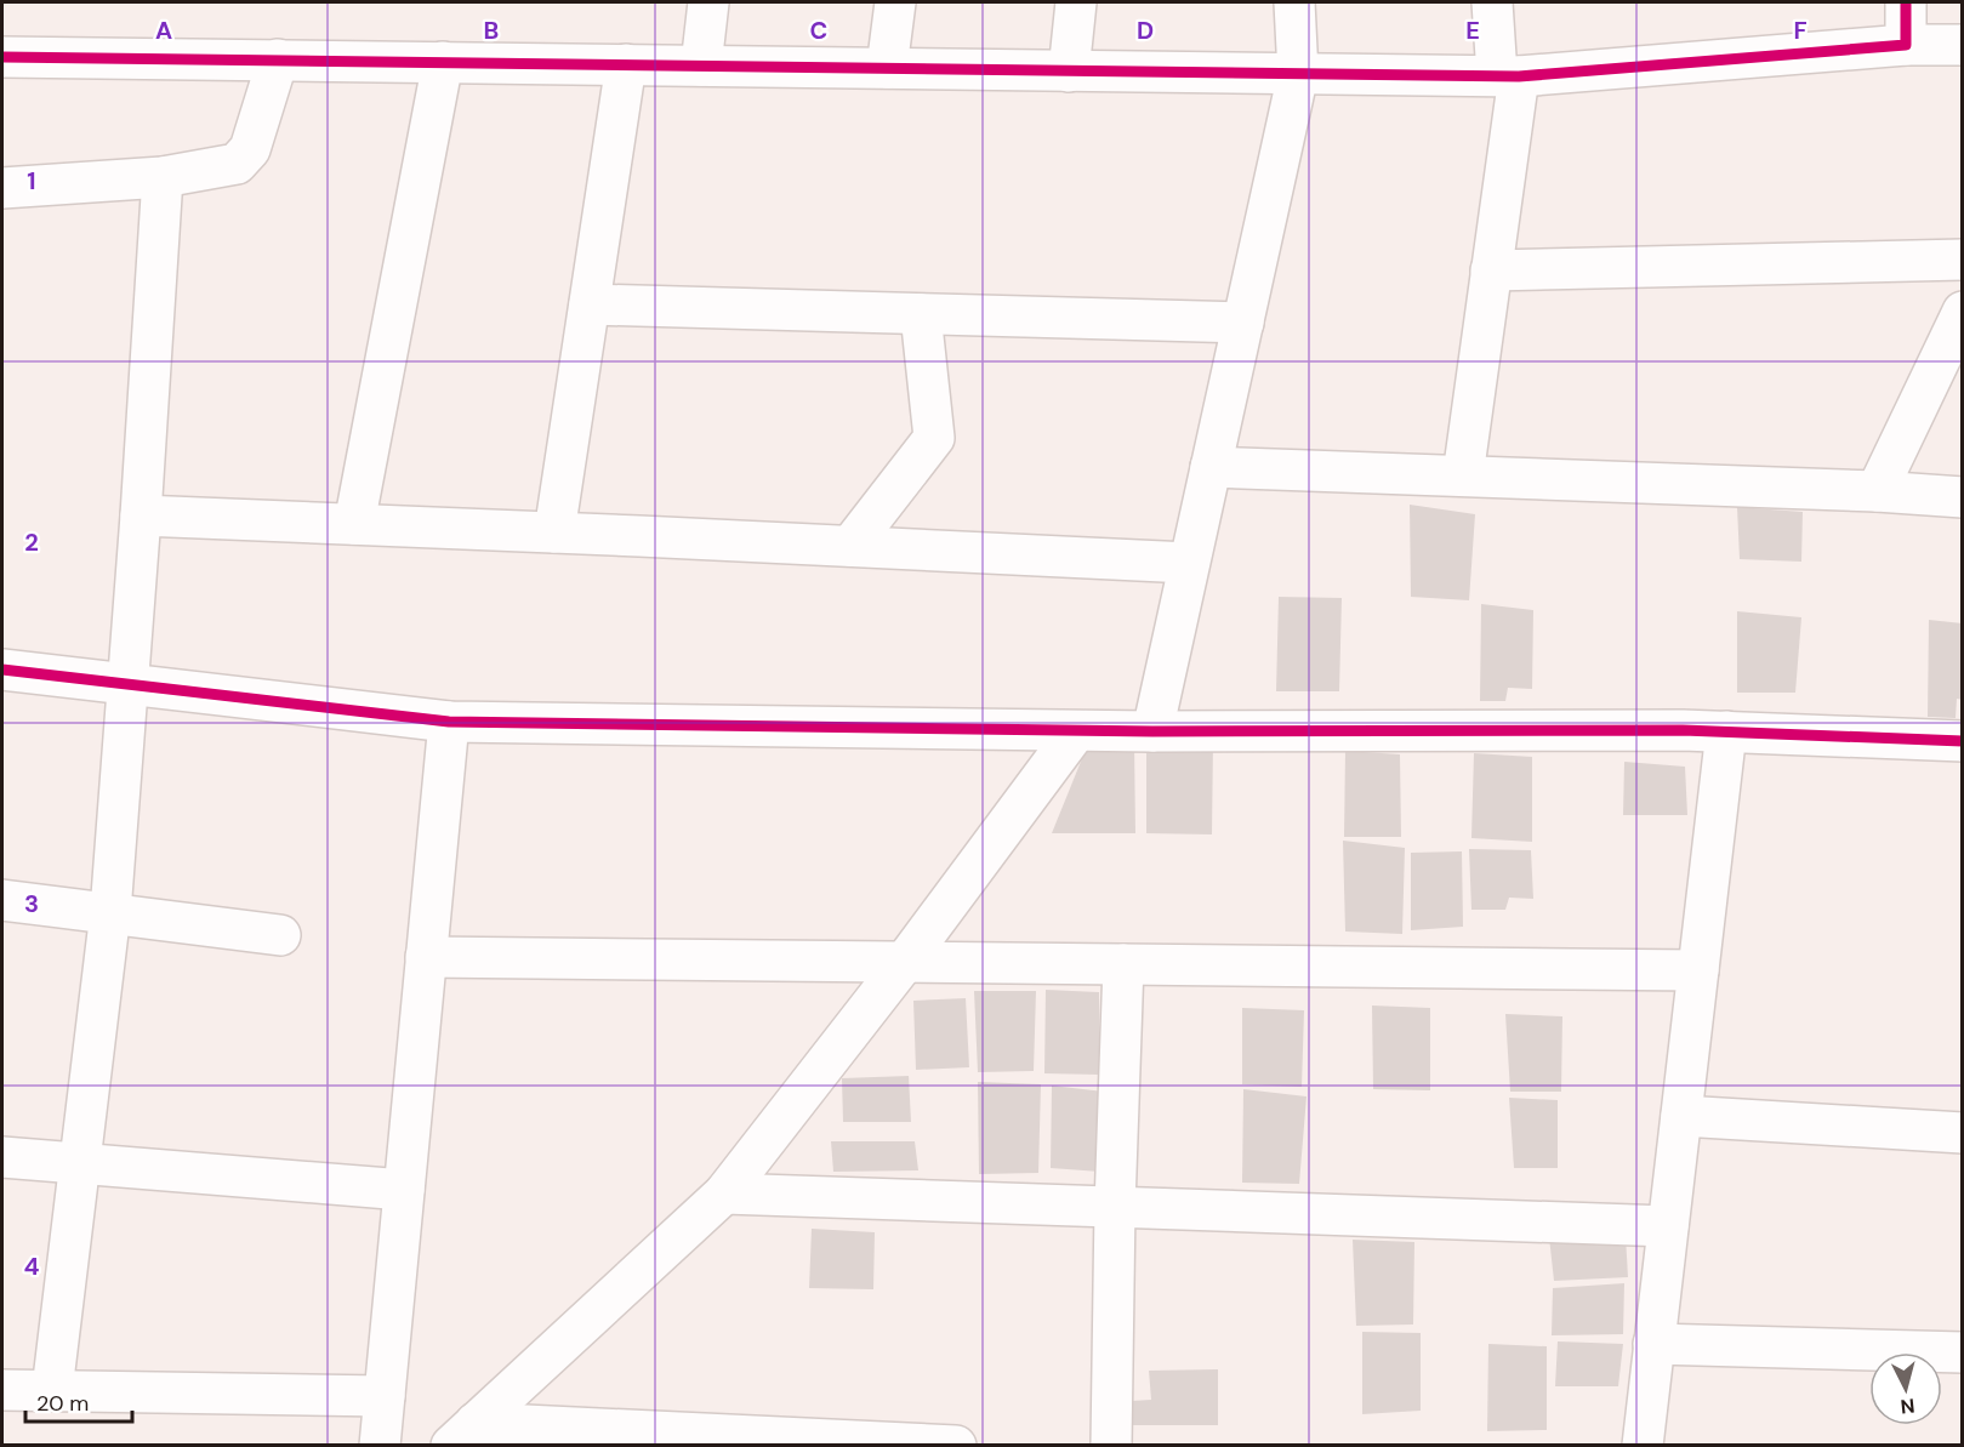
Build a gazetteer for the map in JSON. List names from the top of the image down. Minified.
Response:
{"scale_bar":"20 m","north":"bottom","grid":{"columns":["A","B","C","D","E","F"],"rows":["1","2","3","4"]}}
